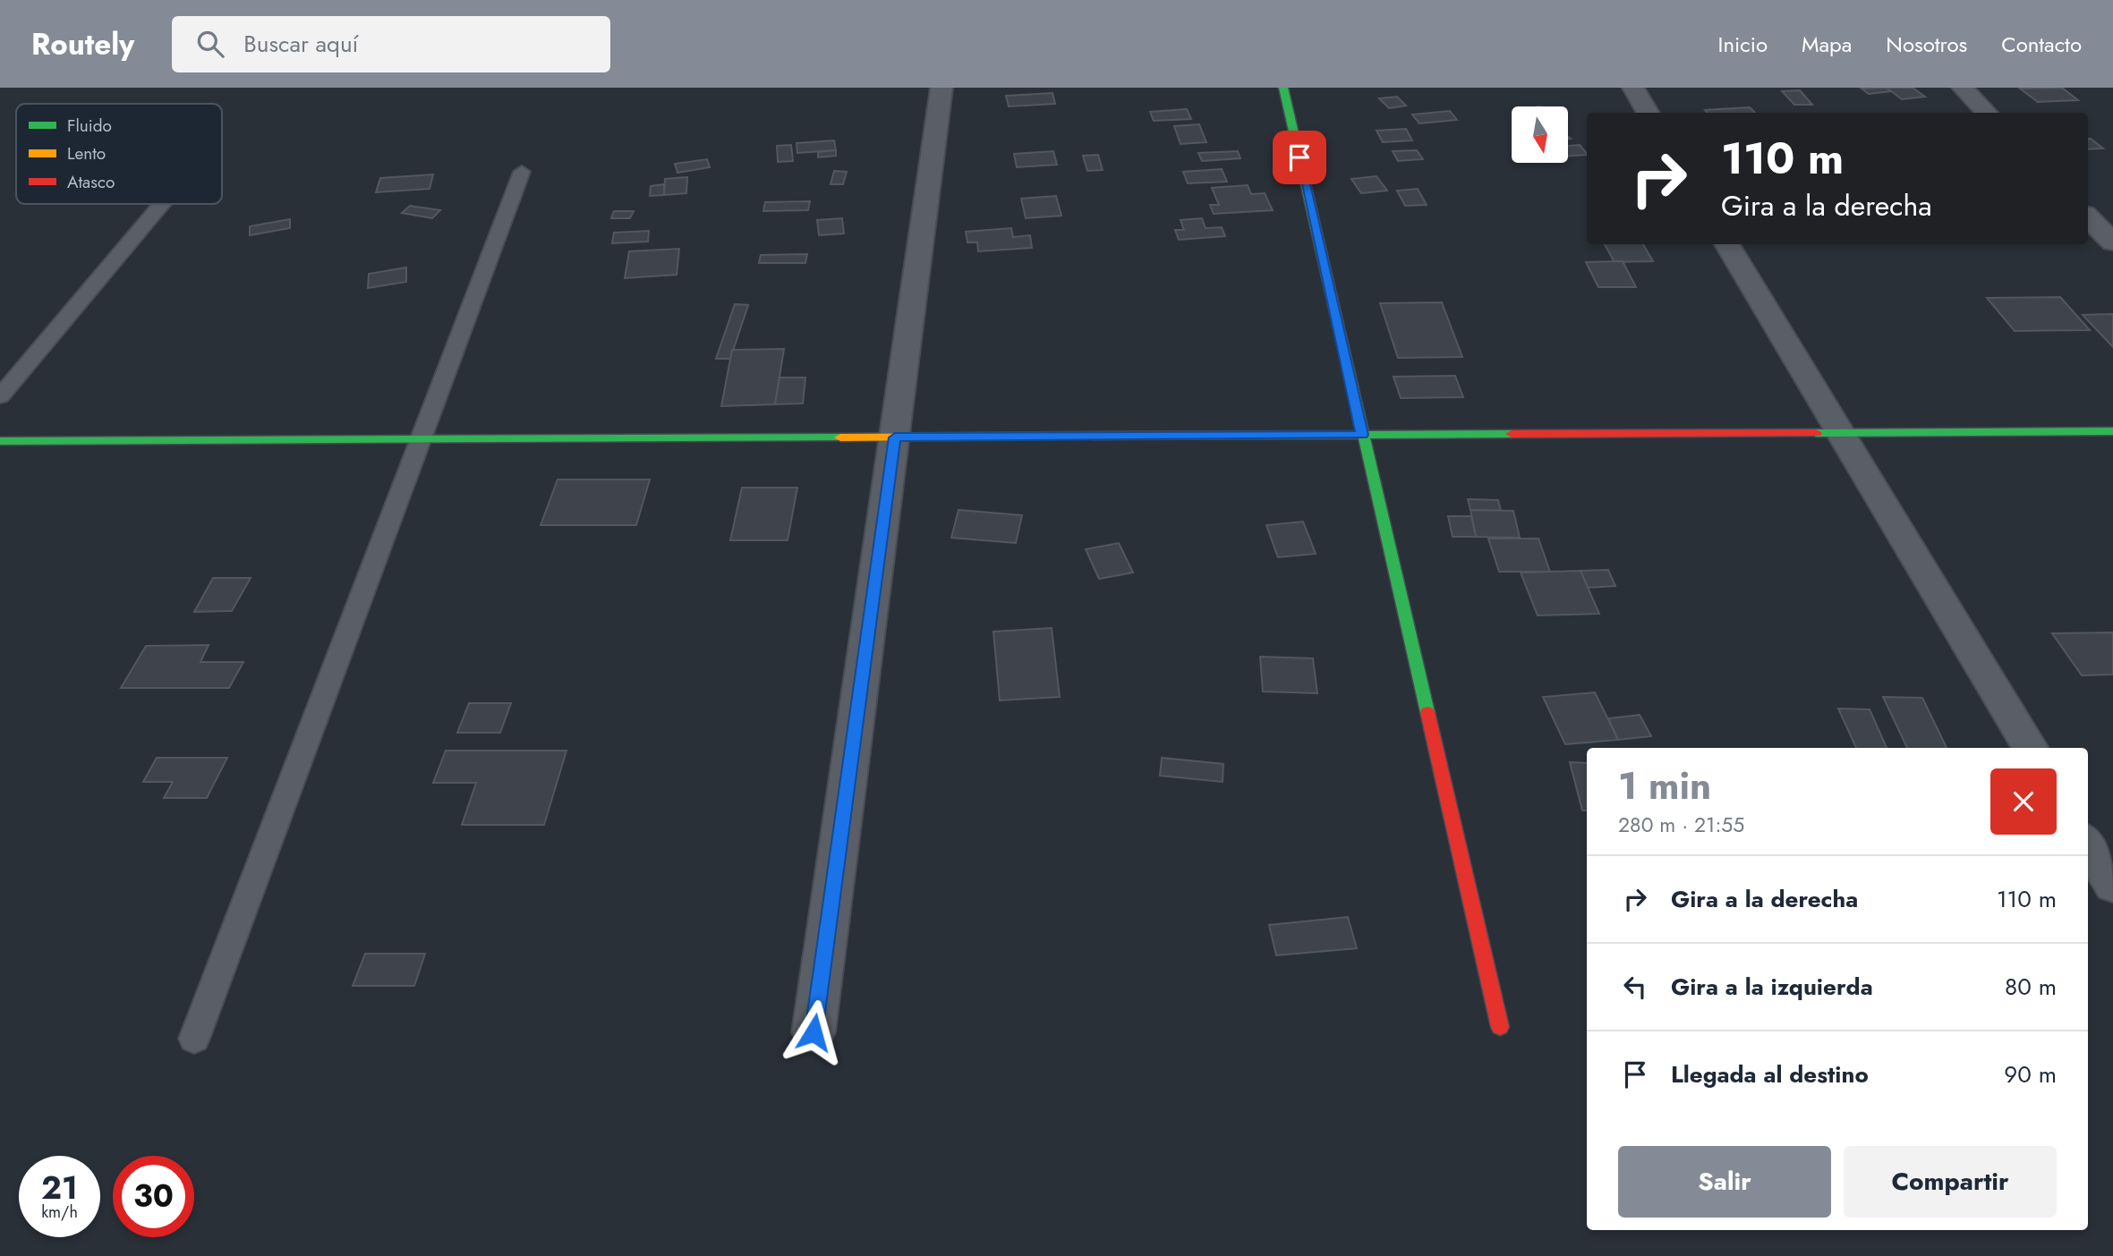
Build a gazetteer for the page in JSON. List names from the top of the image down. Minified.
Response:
{"legend":["Fluido","Lento","Atasco"],"north":"bottom","page":{"header":"Routely","search":"Buscar aquí","nav":["Inicio","Mapa","Nosotros","Contacto"],"turn":["110 m","Gira a la derecha"],"heading":["1 min","280 m · 21:55"],"list":[{"name":"Gira a la derecha","value":"110 m"},{"name":"Gira a la izquierda","value":"80 m"},{"name":"Llegada al destino","value":"90 m"}],"buttons":["Salir","Compartir"],"speed":"21 km/h","limit":"30"}}
